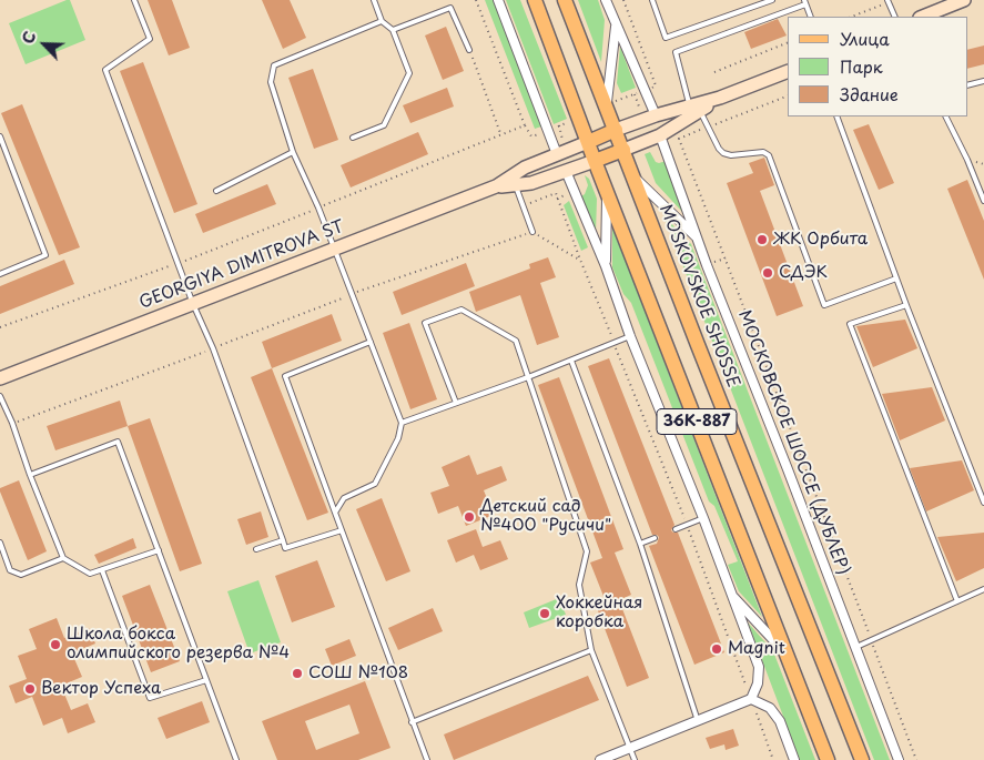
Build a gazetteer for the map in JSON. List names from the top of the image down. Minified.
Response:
{"streets":{"main road":["GEORGIYA DIMITROVA ST","MOSKOVSKOE SHOSSE","36К-887"],"street":["МОСКОВСКОЕ ШОССЕ (ДУБЛЕР)"]},"crossings":[["GEORGIYA DIMITROVA ST","MOSKOVSKOE SHOSSE"],["GEORGIYA DIMITROVA ST","36К-887"],["GEORGIYA DIMITROVA ST","МОСКОВСКОЕ ШОССЕ (ДУБЛЕР)"]],"places":["ЖК Орбита","СДЭК","Детский сад №400 \"Русичи\"","Хоккейная коробка","Школа бокса олимпийского резерва №4","Magnit","СОШ №108","Вектор Успеха"],"legend":["Улица","Парк","Здание"],"north":"top left"}
